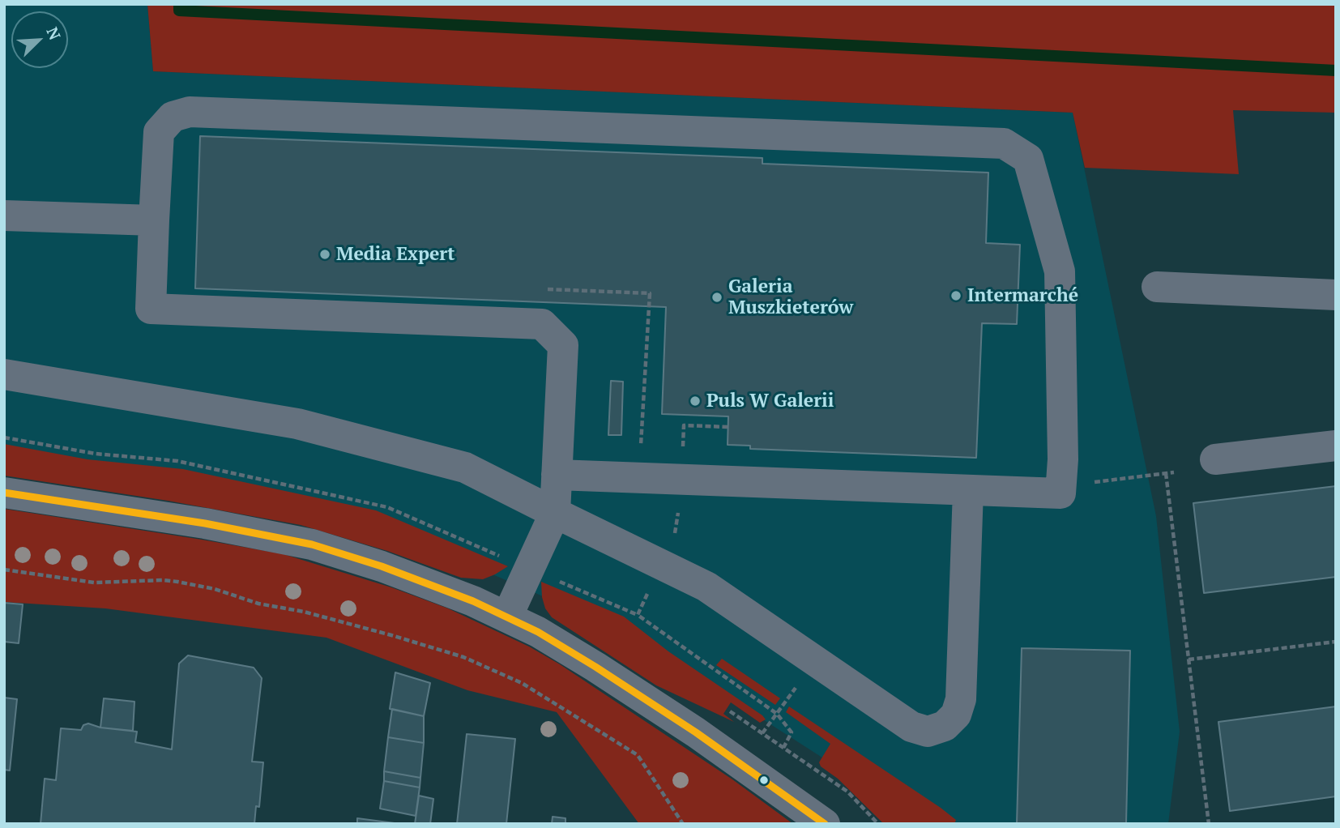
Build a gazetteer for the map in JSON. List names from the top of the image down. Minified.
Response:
{"places":["Media Expert","Intermarché","Galeria Muszkieterów","Puls W Galerii"],"north":"top right"}
